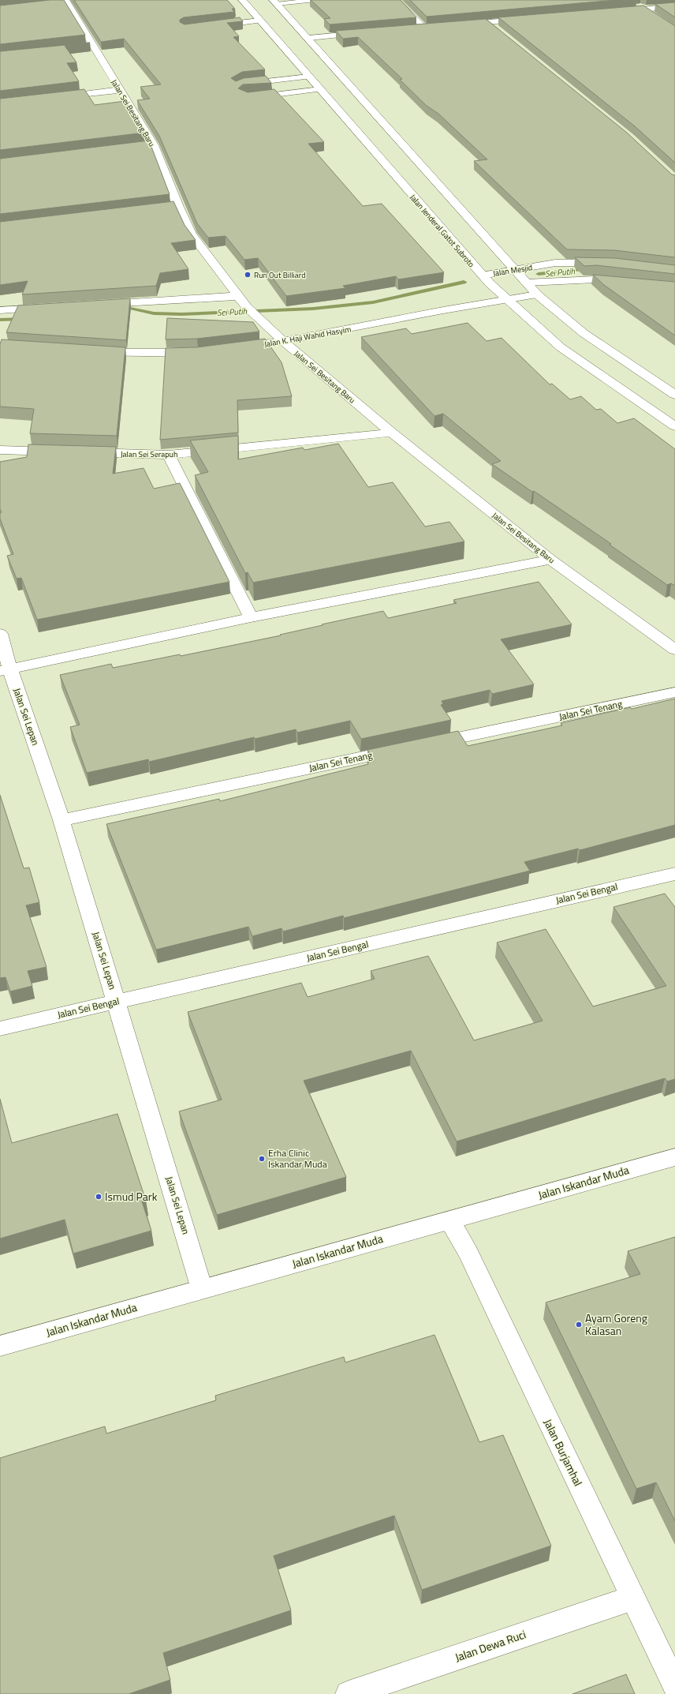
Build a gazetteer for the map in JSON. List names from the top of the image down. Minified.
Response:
{"streets":{"street":["Jalan Sei Besitang Baru","Jalan Jenderal Gatot Subroto","Jalan Mesjid","Jalan K. Haji Wahid Hasyim","Jalan Sei Serapuh","Jalan Sei Tenang","Jalan Sei Lepan","Jalan Sei Bengal","Jalan Iskandar Muda","Jalan Burjamhal","Jalan Dewa Ruci"]},"crossings":[["Jalan Sei Besitang Baru","Jalan K. Haji Wahid Hasyim"],["Jalan Sei Besitang Baru","Jalan Sei Serapuh"],["Jalan Jenderal Gatot Subroto","Jalan Mesjid"],["Jalan Jenderal Gatot Subroto","Jalan K. Haji Wahid Hasyim"],["Jalan Sei Tenang","Jalan Sei Lepan"],["Jalan Sei Lepan","Jalan Sei Bengal"],["Jalan Sei Lepan","Jalan Iskandar Muda"],["Jalan Iskandar Muda","Jalan Burjamhal"],["Jalan Burjamhal","Jalan Dewa Ruci"]],"water":["Sei Putih"],"places":["Run Out Billiard","Erha Clinic Iskandar Muda","Ismud Park","Ayam Goreng Kalasan"]}
